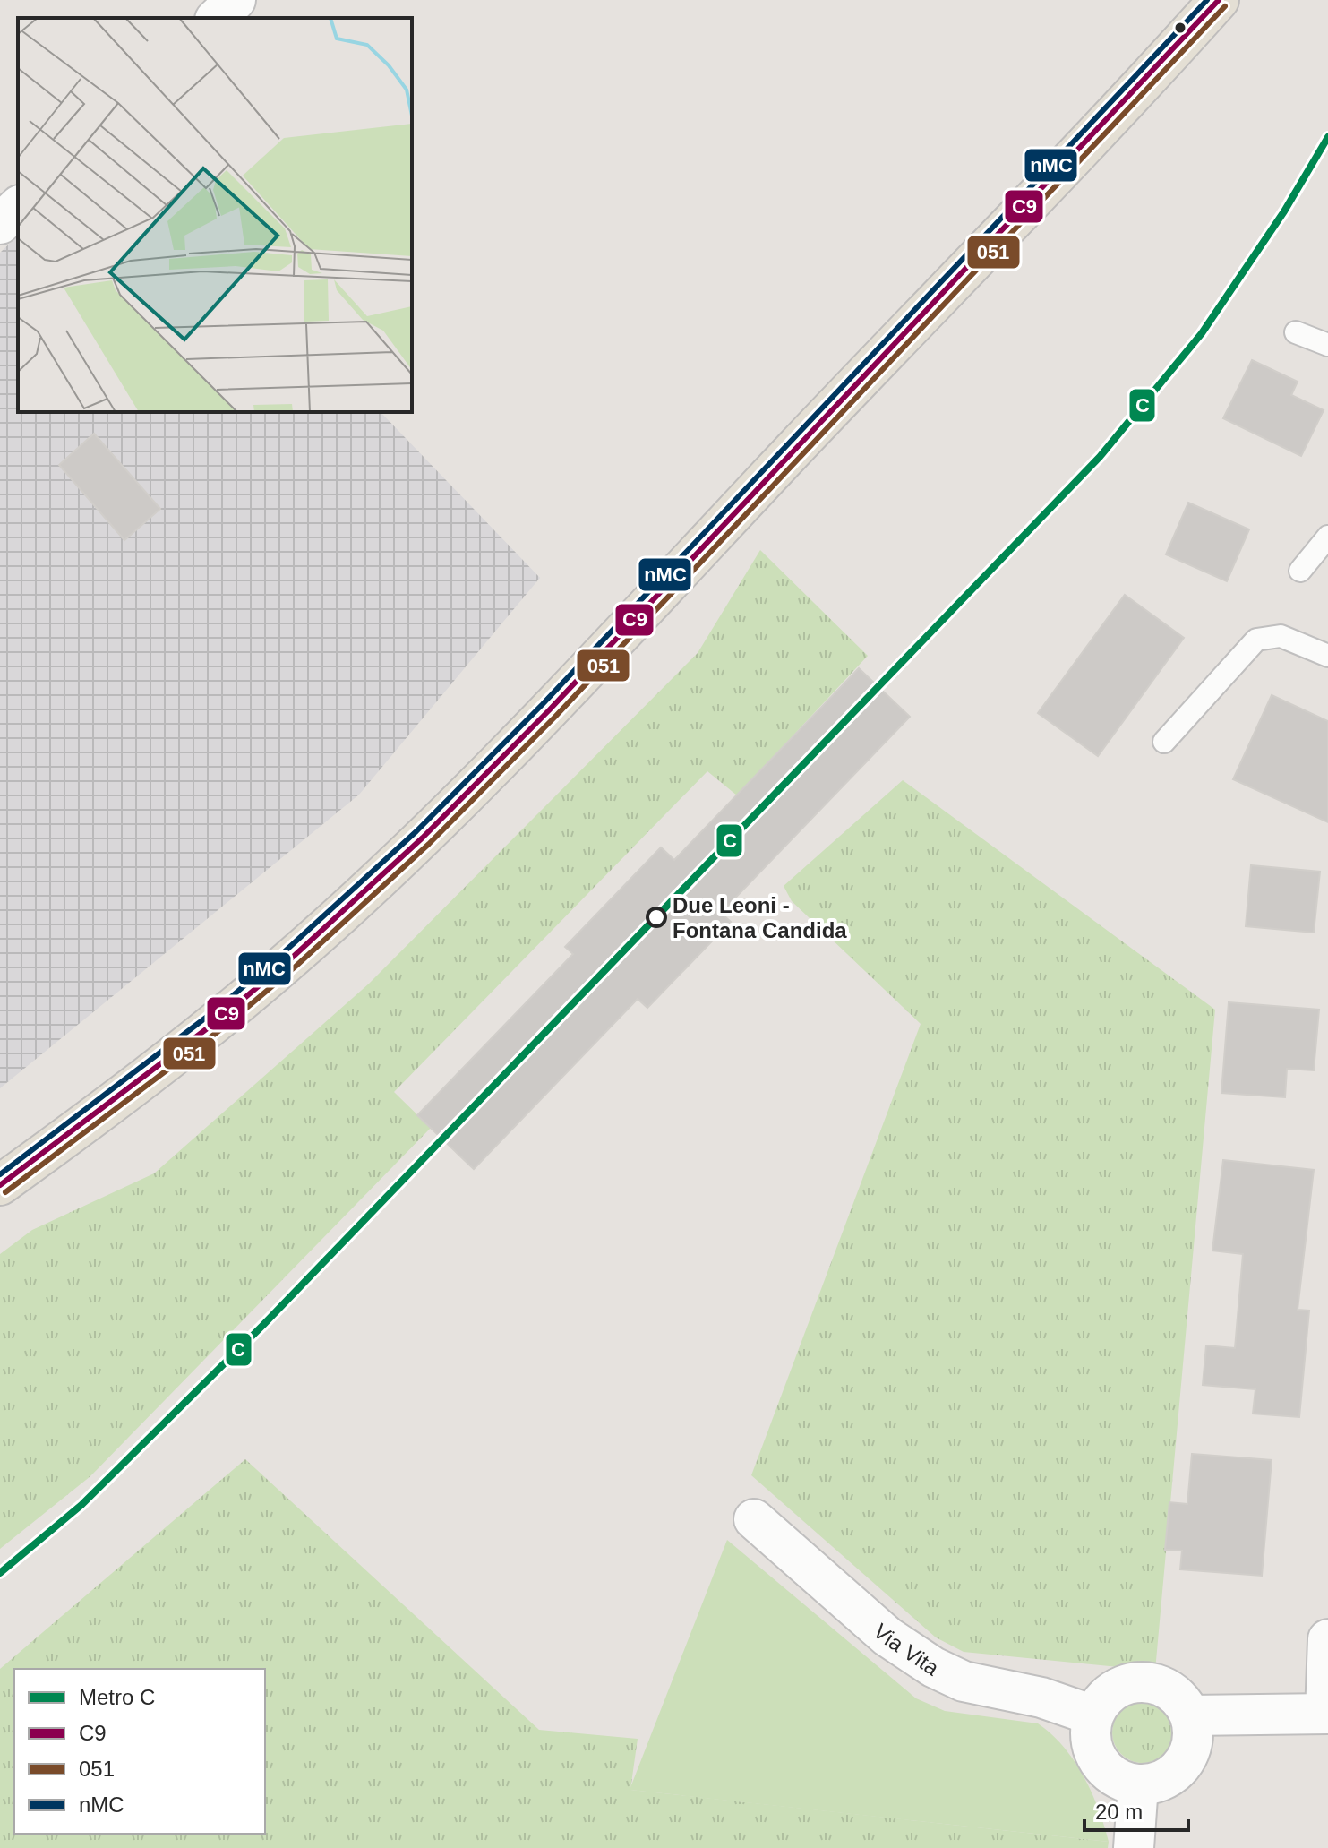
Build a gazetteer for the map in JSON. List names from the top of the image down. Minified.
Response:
{"streets":{"street":["Via Vita"]},"places":["Due Leoni - Fontana Candida"],"lines":["transit line C9","transit line nMC","transit line 051","metro line C"],"legend":["Metro C","C9","051","nMC"],"scale_bar":"20 m"}
